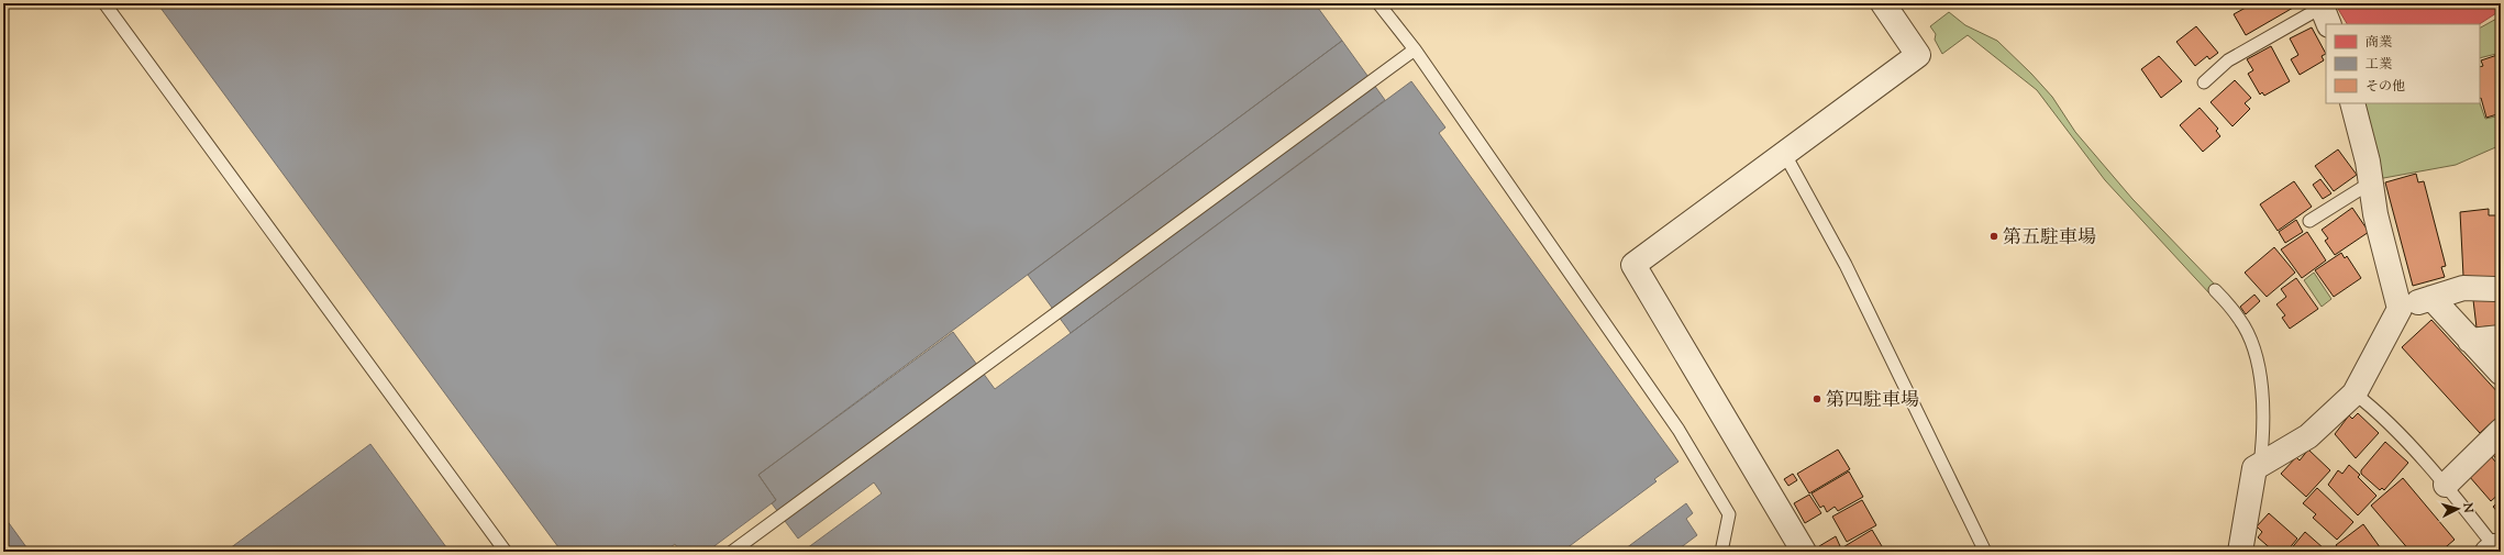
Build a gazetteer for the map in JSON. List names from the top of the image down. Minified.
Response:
{"places":["第五駐車場","第四駐車場"],"legend":["商業","工業","その他"],"north":"right"}
